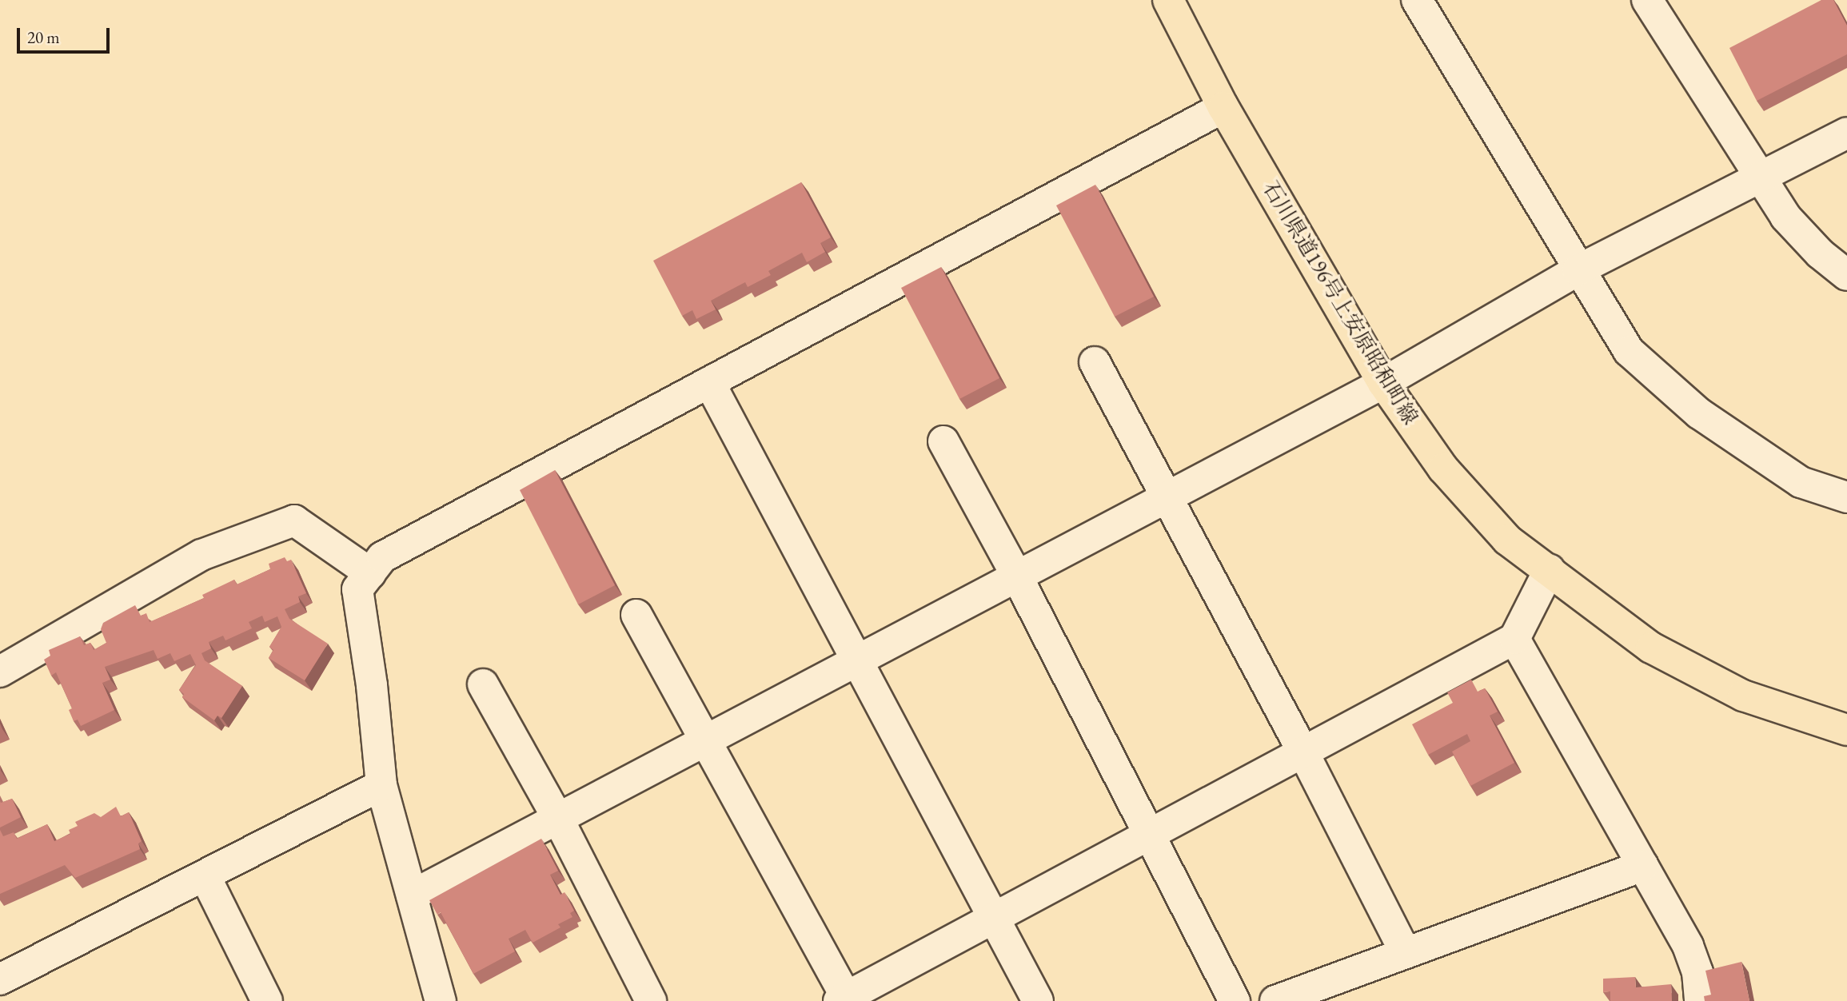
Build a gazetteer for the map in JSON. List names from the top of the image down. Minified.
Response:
{"streets":{"main road":["石川県道196号上安原昭和町線"]},"scale_bar":"20 m"}
